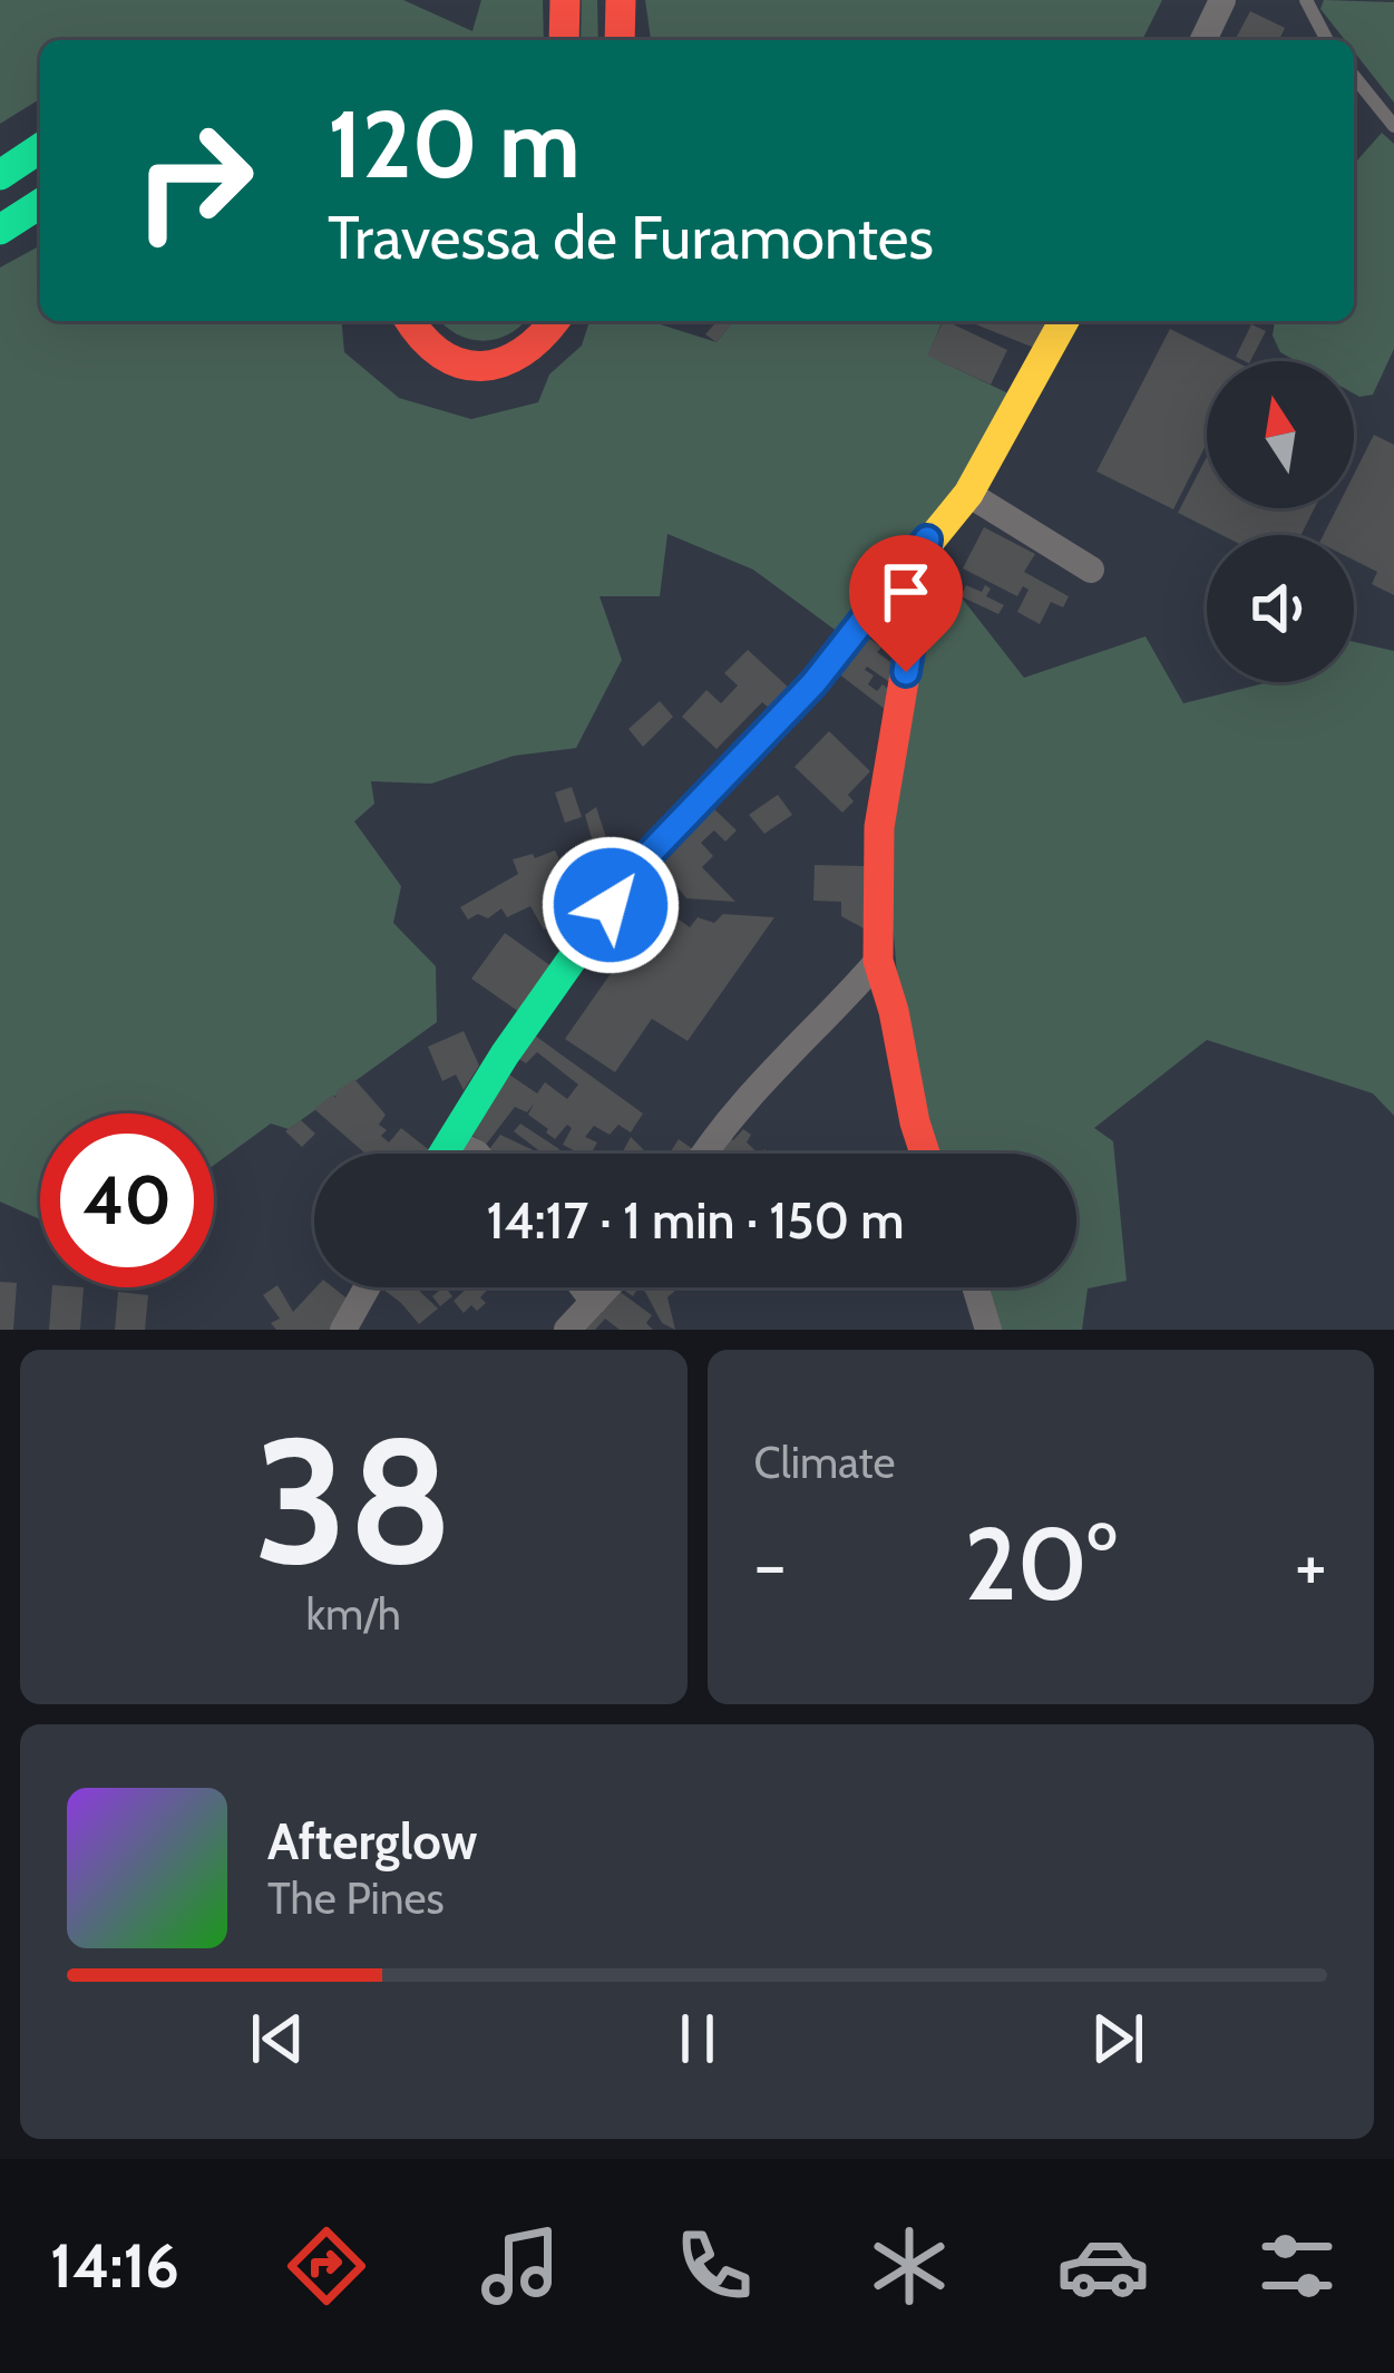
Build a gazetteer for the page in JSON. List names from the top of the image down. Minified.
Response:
{"north":"top","page":{"turn":["120 m","Travessa de Furamontes"],"limit":"40","trip":"14:17 · 1 min · 150 m","tile":[["38","km/h"],"Climate"],"heat":["−","20°","+"],"song":["Afterglow","The Pines"],"tabs":"14:16"}}
